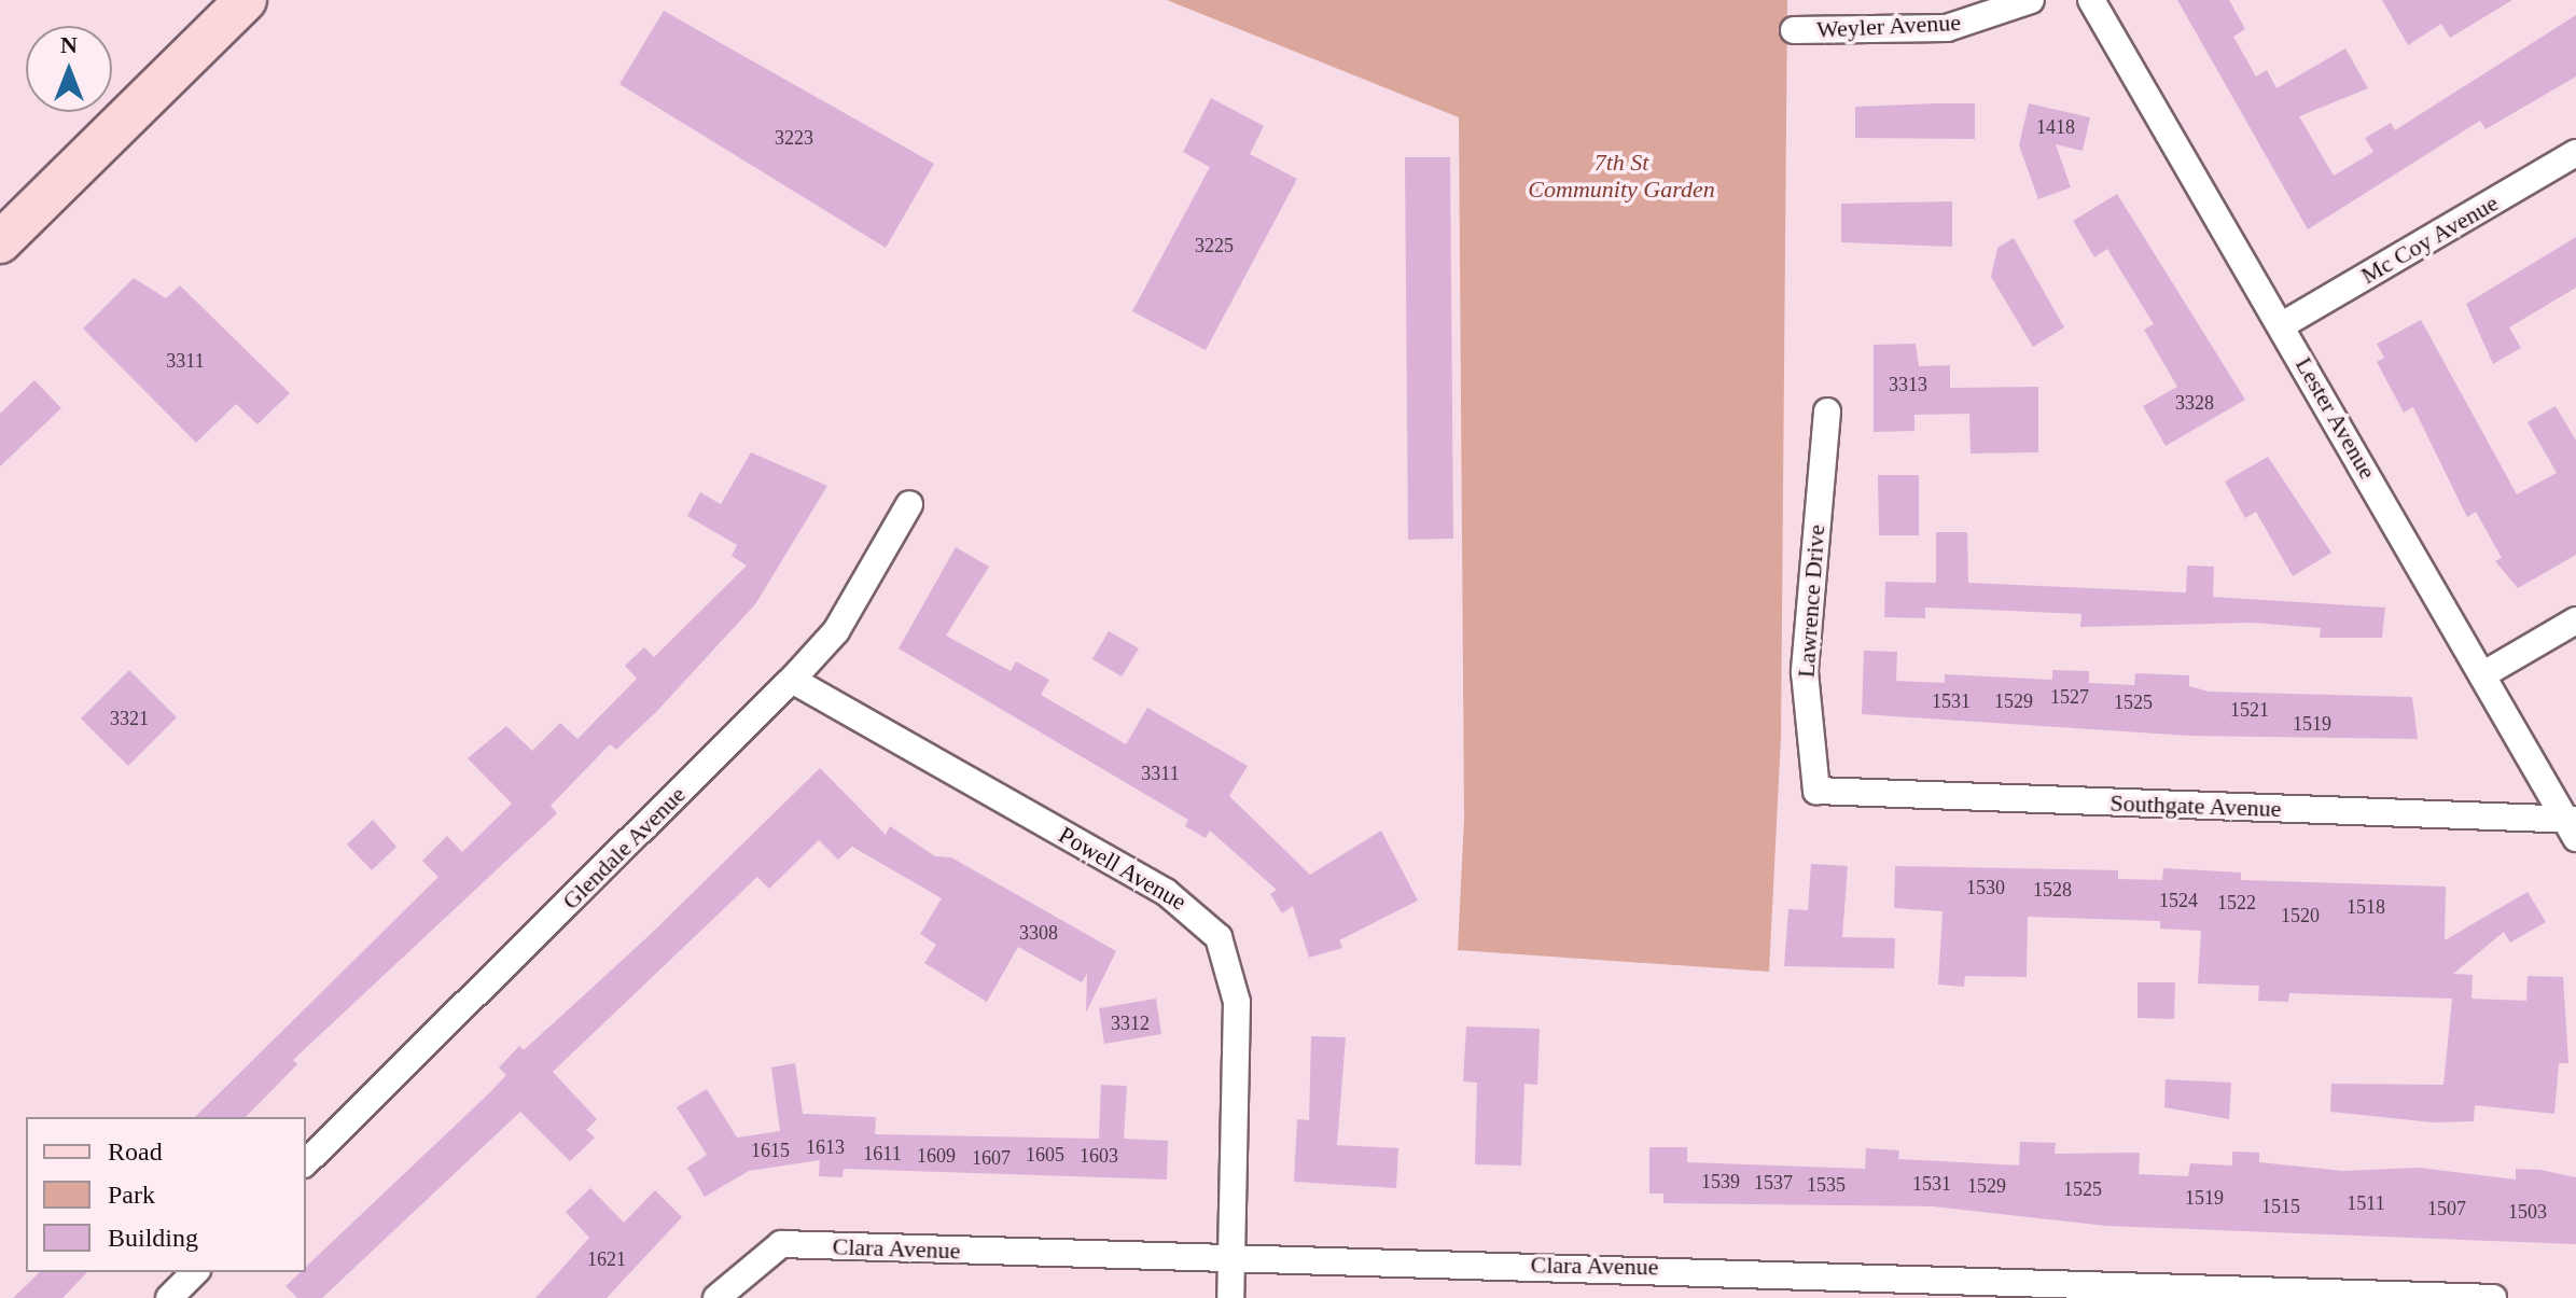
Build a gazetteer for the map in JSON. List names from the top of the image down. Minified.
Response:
{"streets":{"street":["Weyler Avenue","Mc Coy Avenue","Lester Avenue","Lawrence Drive","Southgate Avenue","Glendale Avenue","Powell Avenue","Clara Avenue"]},"crossings":[["Mc Coy Avenue","Lester Avenue"],["Lester Avenue","Southgate Avenue"],["Lawrence Drive","Southgate Avenue"],["Glendale Avenue","Powell Avenue"],["Powell Avenue","Clara Avenue"]],"parks":["7th St Community Garden"],"house_numbers":["1418","3223","3225","3311","3313","3328","1527","1531","1529","1525","1521","3321","1519","3311","1530","1528","1524","1522","1518","1520","3308","3312","1613","1615","1611","1605","1609","1603","1607","1539","1537","1531","1535","1529","1525","1519","1511","1515","1507","1503","1621"],"legend":["Road","Park","Building"],"north":"top"}
